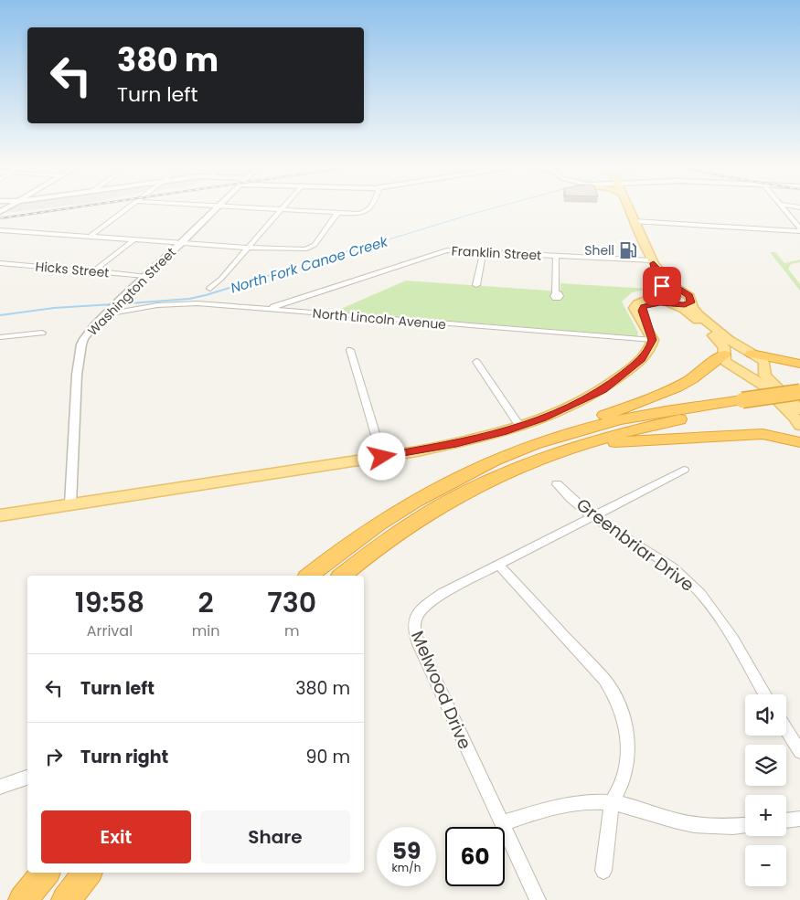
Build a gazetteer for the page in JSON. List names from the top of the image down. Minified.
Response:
{"streets":{"street":["Franklin Street","Hicks Street","Washington Street","North Lincoln Avenue","Greenbriar Drive","Melwood Drive"]},"crossings":[["Franklin Street","North Lincoln Avenue"],["Hicks Street","Washington Street"],["Washington Street","North Lincoln Avenue"],["Greenbriar Drive","Melwood Drive"]],"water":["North Fork Canoe Creek"],"places":{"fuel station":["Shell"]},"page":{"turn":["380 m","Turn left"],"eta":["19:58","Arrival","2","min","730","m"],"list":[{"name":"Turn left","value":"380 m"},{"name":"Turn right","value":"90 m"}],"map_buttons":["+","−"],"buttons":["Exit","Share"],"speed":"59 km/h","limit":"60"}}
